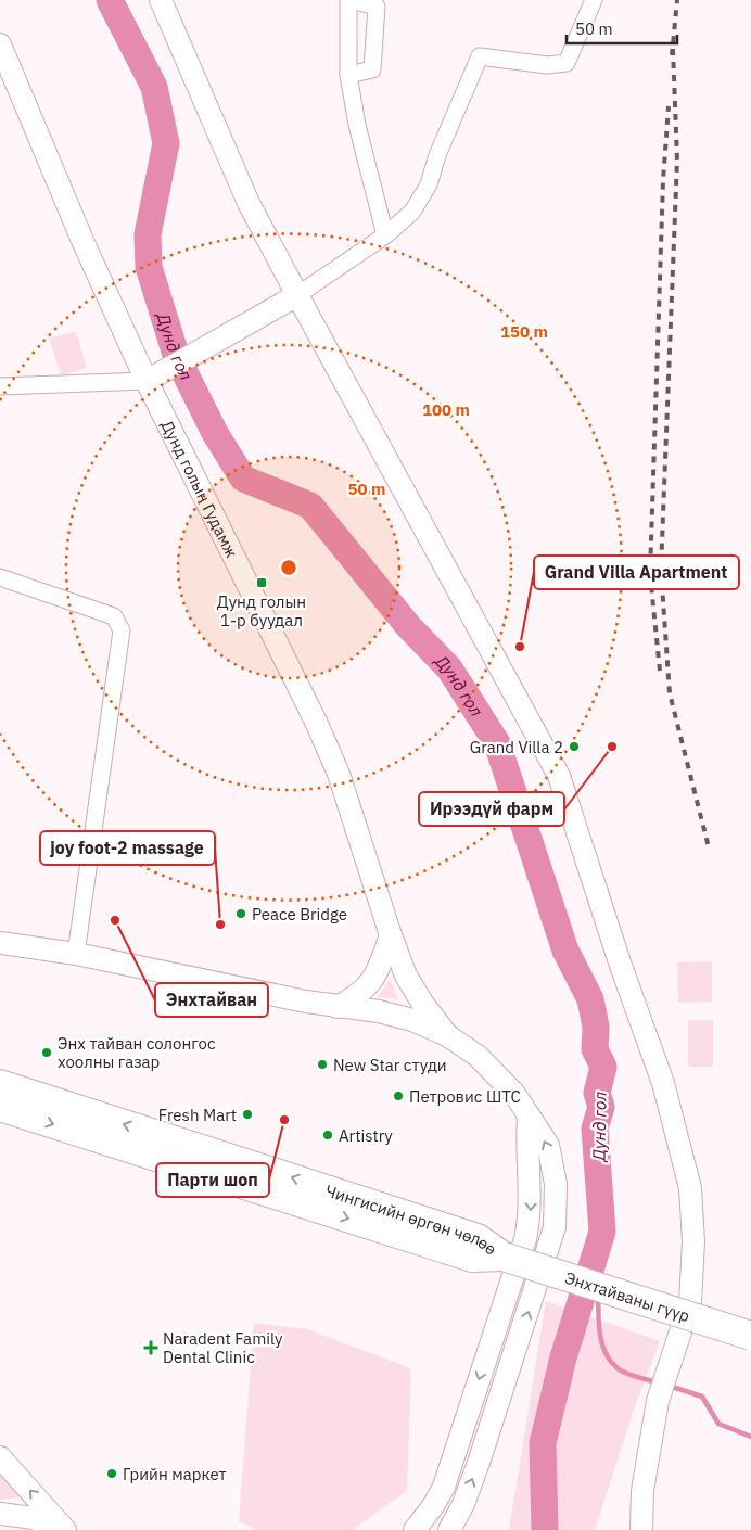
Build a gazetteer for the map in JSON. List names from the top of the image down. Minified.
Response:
{"streets":{"highway":["Чингисийн өргөн чөлөө","Энхтайваны гүүр"],"main road":["Дунд голын Гудамж"]},"crossings":[["Чингисийн өргөн чөлөө","Энхтайваны гүүр"]],"water":["Дунд гол"],"places":{"transit":["Дунд голын 1-р буудал"],"other":["Grand Villa Apartment","Grand Villa 2","Ирээдүй фарм","Peace Bridge","Энхтайван","joy foot-2 massage","Энх тайван солонгос хоолны газар","New Star студи","Петровис ШТС","Fresh Mart","Парти шоп","Artistry","Грийн маркет"],"health":["Naradent Family Dental Clinic"]},"scale_bar":"50 m","rings":["150 m","100 m","50 m"]}
